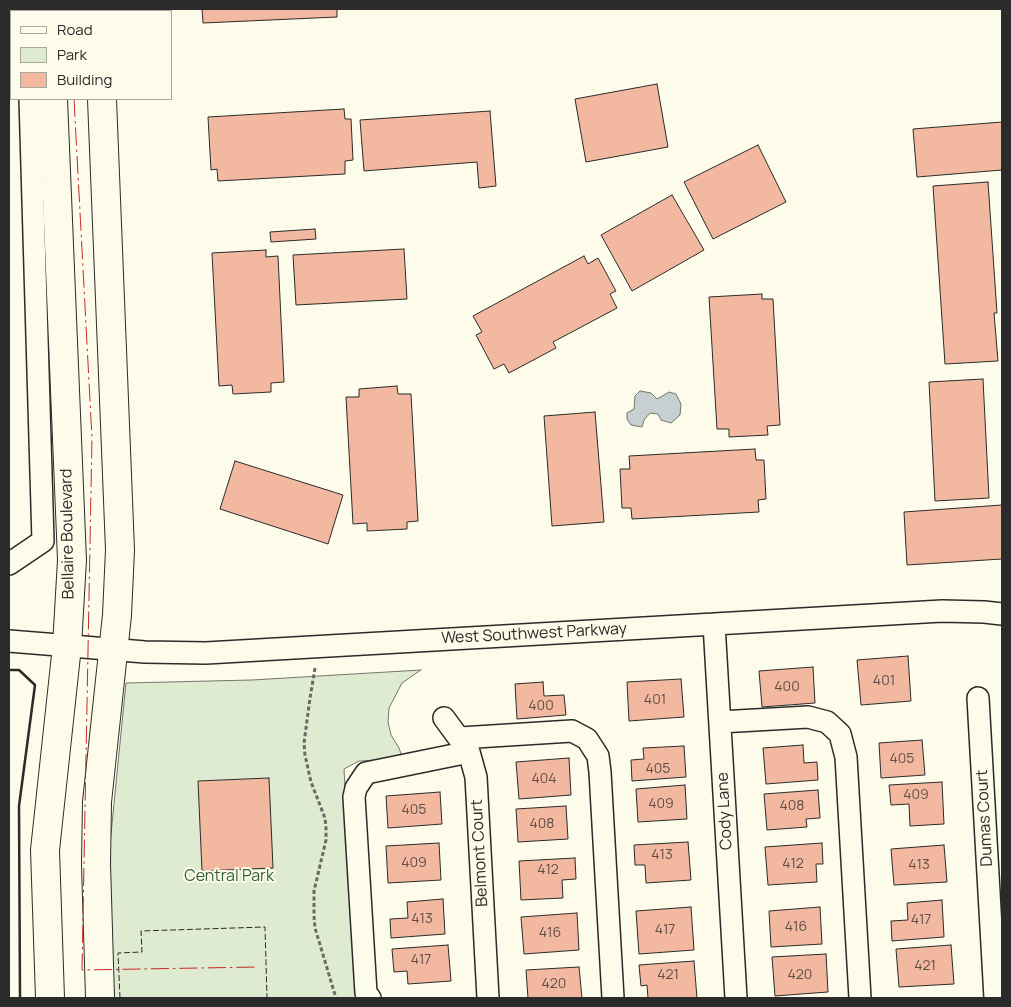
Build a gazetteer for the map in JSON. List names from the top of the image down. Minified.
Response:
{"streets":{"main road":["Bellaire Boulevard"],"street":["West Southwest Parkway","Cody Lane","Dumas Court","Belmont Court"]},"crossings":[["Bellaire Boulevard","West Southwest Parkway"],["West Southwest Parkway","Cody Lane"]],"parks":["Central Park"],"house_numbers":["401","400","401","400","405","405","404","409","409","408","405","408","413","409","412","413","412","413","417","416","417","416","417","421","421","420","420"],"legend":["Road","Park","Building"]}
